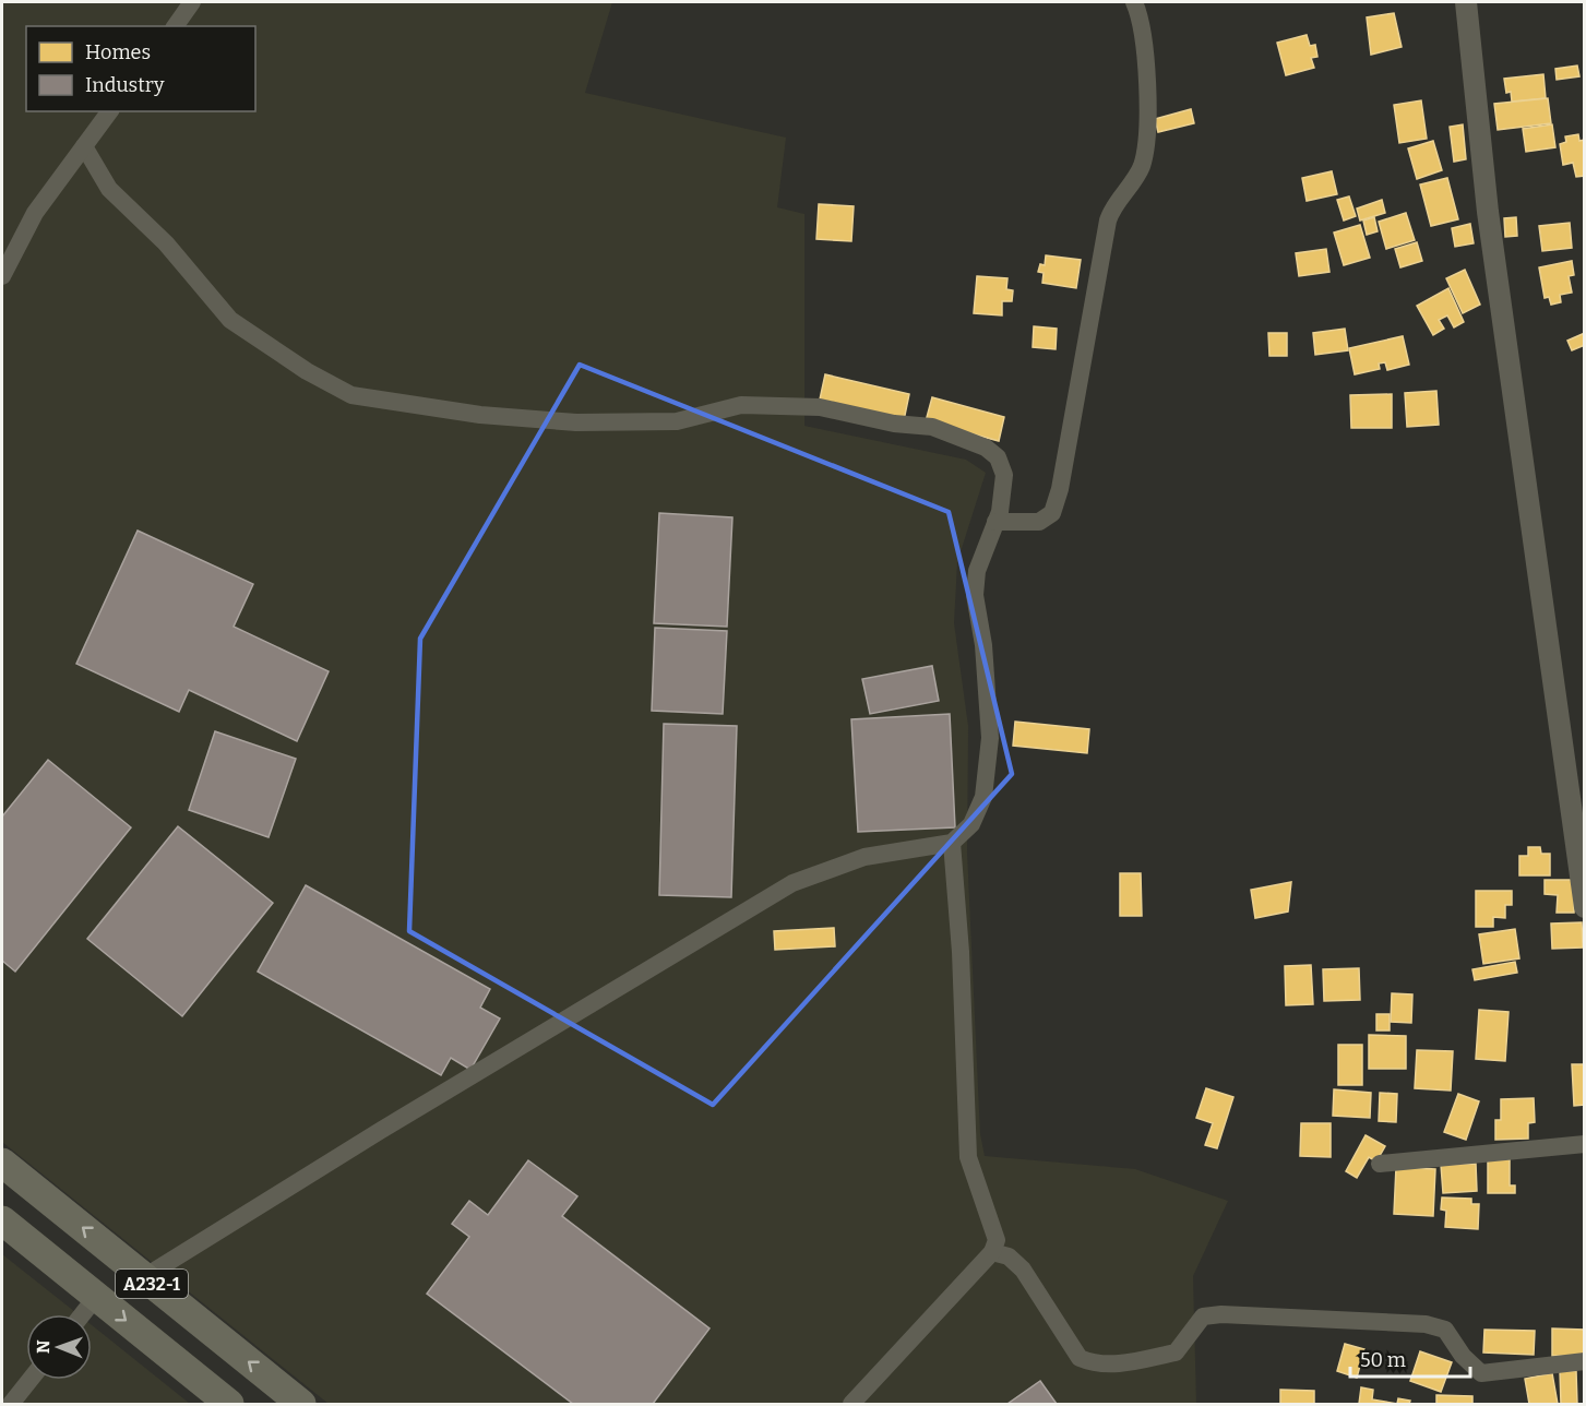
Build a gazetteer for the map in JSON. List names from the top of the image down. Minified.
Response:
{"streets":{"highway":["A232-1"]},"legend":["Homes","Industry"],"scale_bar":"50 m","north":"left"}
